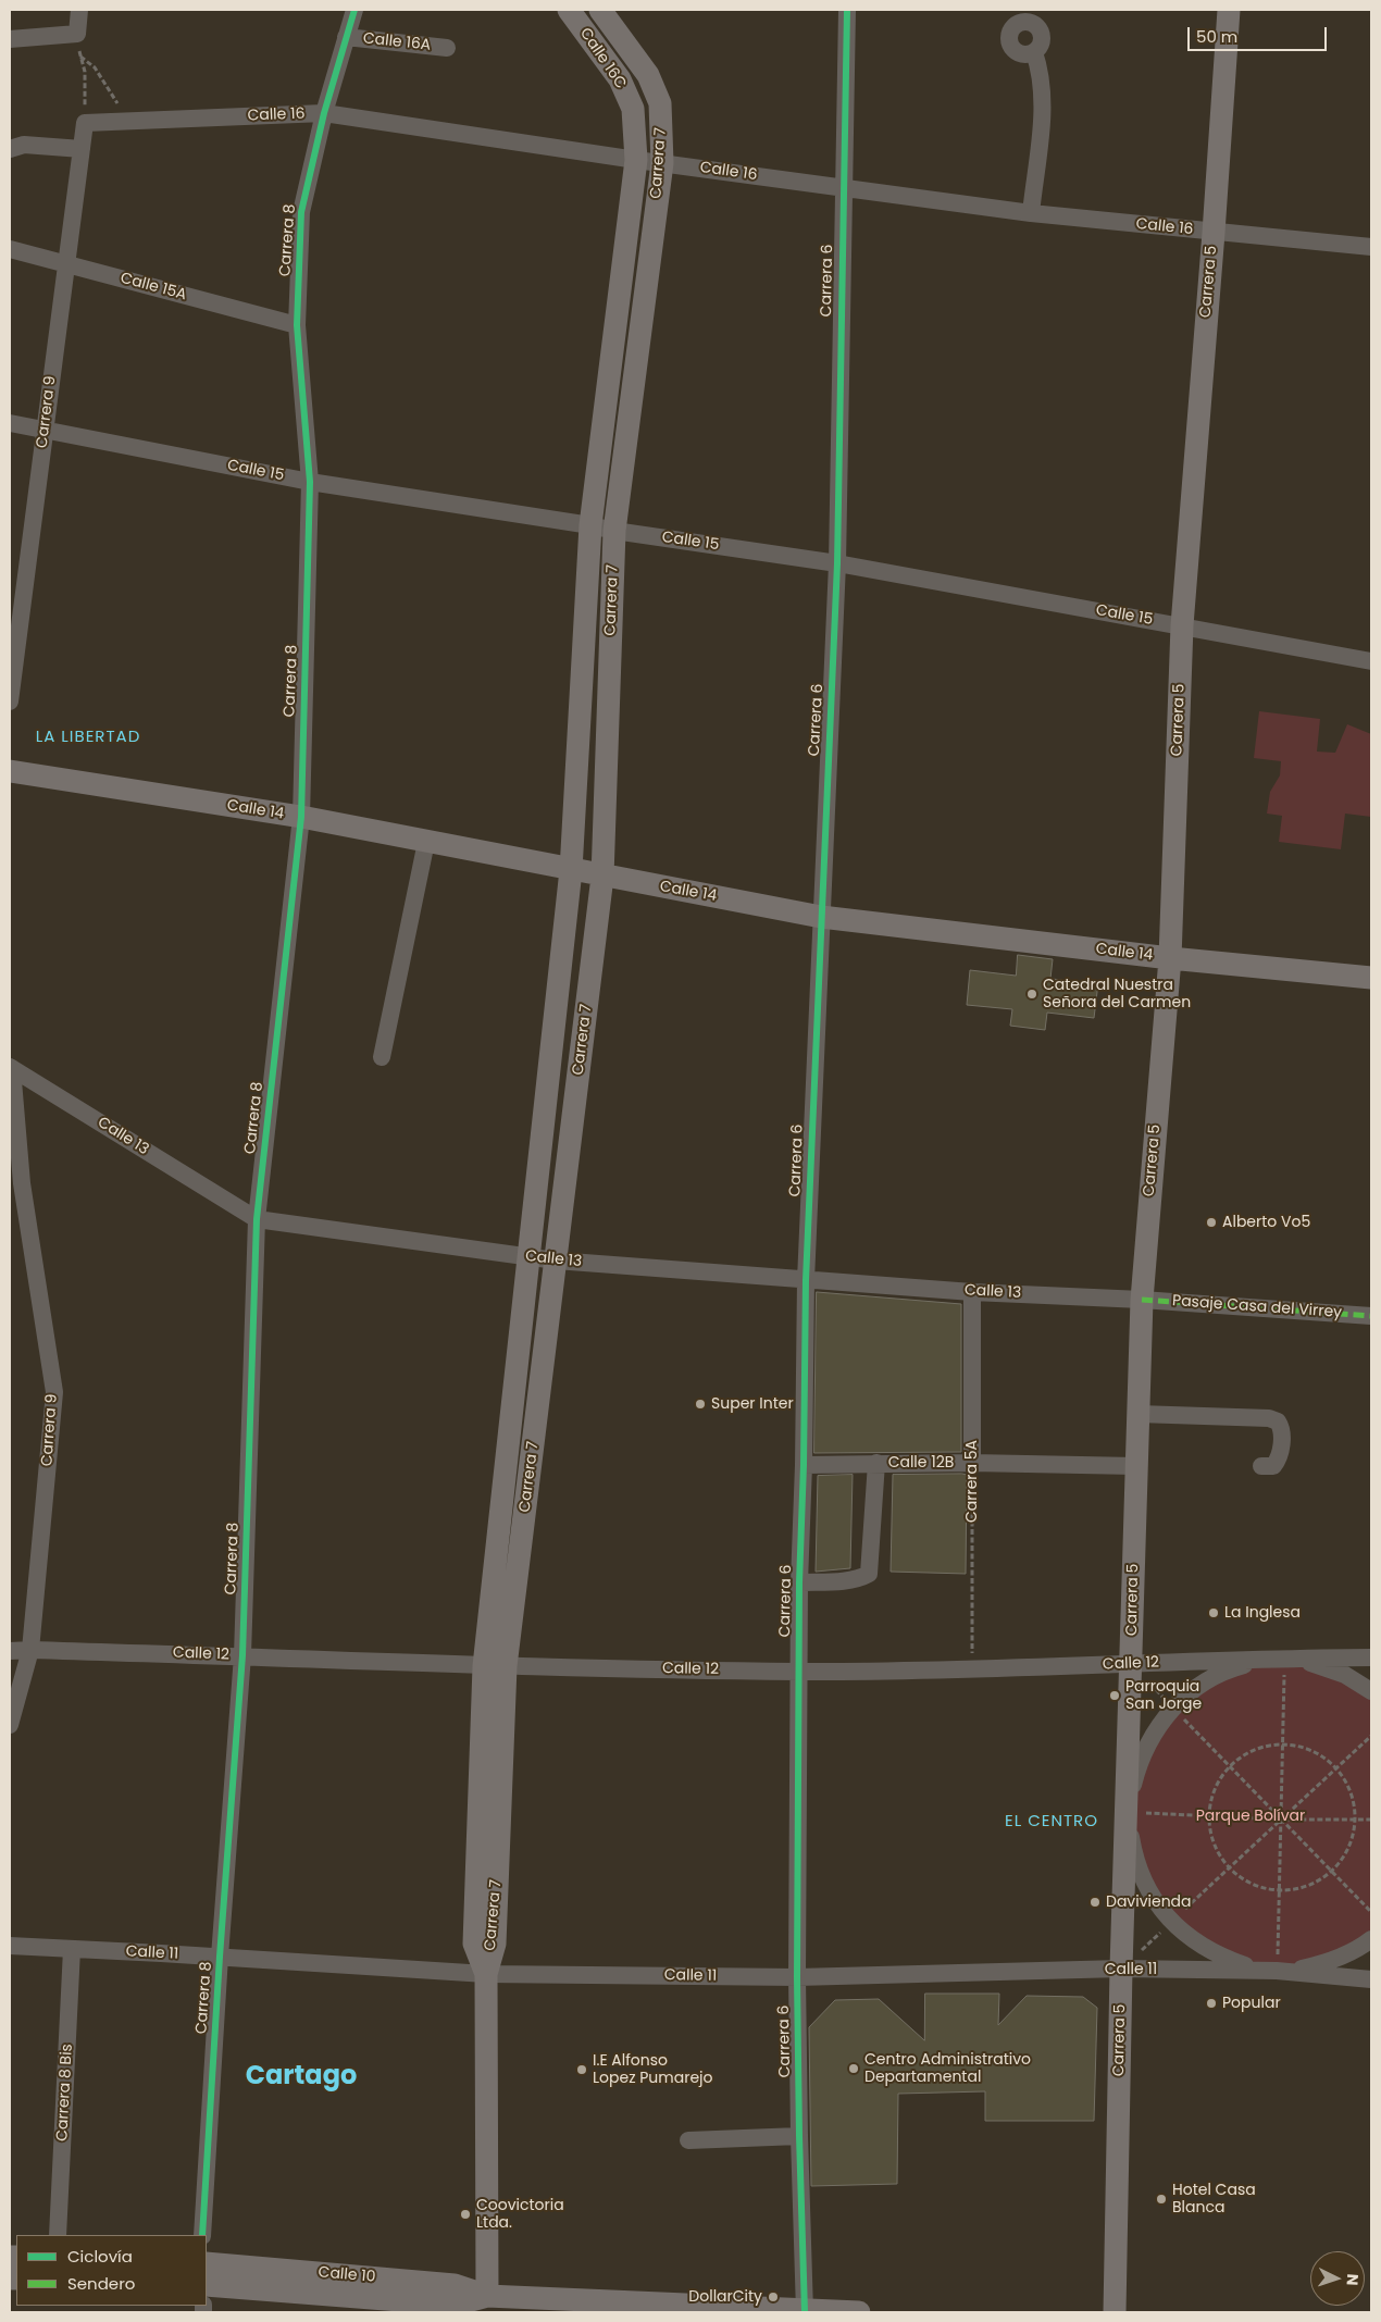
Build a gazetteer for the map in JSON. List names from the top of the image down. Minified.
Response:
{"streets":{"main road":["Calle 16C","Carrera 7","Carrera 5","Calle 14","Calle 10"],"street":["Calle 16A","Calle 16","Carrera 8","Carrera 6","Calle 15A","Carrera 9","Calle 15","Calle 13","Pasaje Casa del Virrey","Calle 12B","Carrera 5A","Calle 12","Calle 11","Carrera 8 Bis"]},"crossings":[["Calle 16A","Carrera 8"],["Calle 16C","Carrera 7"],["Calle 16","Carrera 7"],["Calle 16","Carrera 8"],["Calle 16","Carrera 6"],["Calle 16","Carrera 5"],["Calle 16","Carrera 9"],["Carrera 7","Calle 15"],["Carrera 7","Calle 14"],["Carrera 7","Calle 13"],["Carrera 7","Calle 12"],["Carrera 7","Calle 11"],["Carrera 7","Calle 10"],["Carrera 8","Calle 15A"],["Carrera 8","Calle 15"],["Carrera 8","Calle 14"],["Carrera 8","Calle 13"],["Carrera 8","Calle 12"],["Carrera 8","Calle 11"],["Carrera 6","Calle 15"],["Carrera 6","Calle 14"],["Carrera 6","Calle 13"],["Carrera 6","Calle 12B"],["Carrera 6","Calle 12"],["Carrera 6","Calle 11"],["Carrera 6","Calle 10"],["Carrera 5","Calle 15"],["Carrera 5","Calle 14"],["Carrera 5","Calle 13"],["Carrera 5","Pasaje Casa del Virrey"],["Carrera 5","Calle 12B"],["Carrera 5","Calle 12"],["Carrera 5","Calle 11"],["Calle 15A","Carrera 9"],["Carrera 9","Calle 15"],["Carrera 9","Calle 13"],["Carrera 9","Calle 12"],["Calle 13","Pasaje Casa del Virrey"],["Calle 13","Carrera 5A"],["Calle 12B","Carrera 5A"],["Carrera 5A","Calle 12"],["Calle 11","Carrera 8 Bis"]],"districts":["LA LIBERTAD","EL CENTRO","Cartago"],"parks":["Parque Bolívar"],"places":["Catedral Nuestra Señora del Carmen","Alberto Vo5","Super Inter","La Inglesa","Parroquia San Jorge","Davivienda","Popular","Centro Administrativo Departamental","I.E Alfonso Lopez Pumarejo","Hotel Casa Blanca","Coovictoria Ltda.","DollarCity"],"legend":["Ciclovía","Sendero"],"scale_bar":"50 m","north":"right"}
